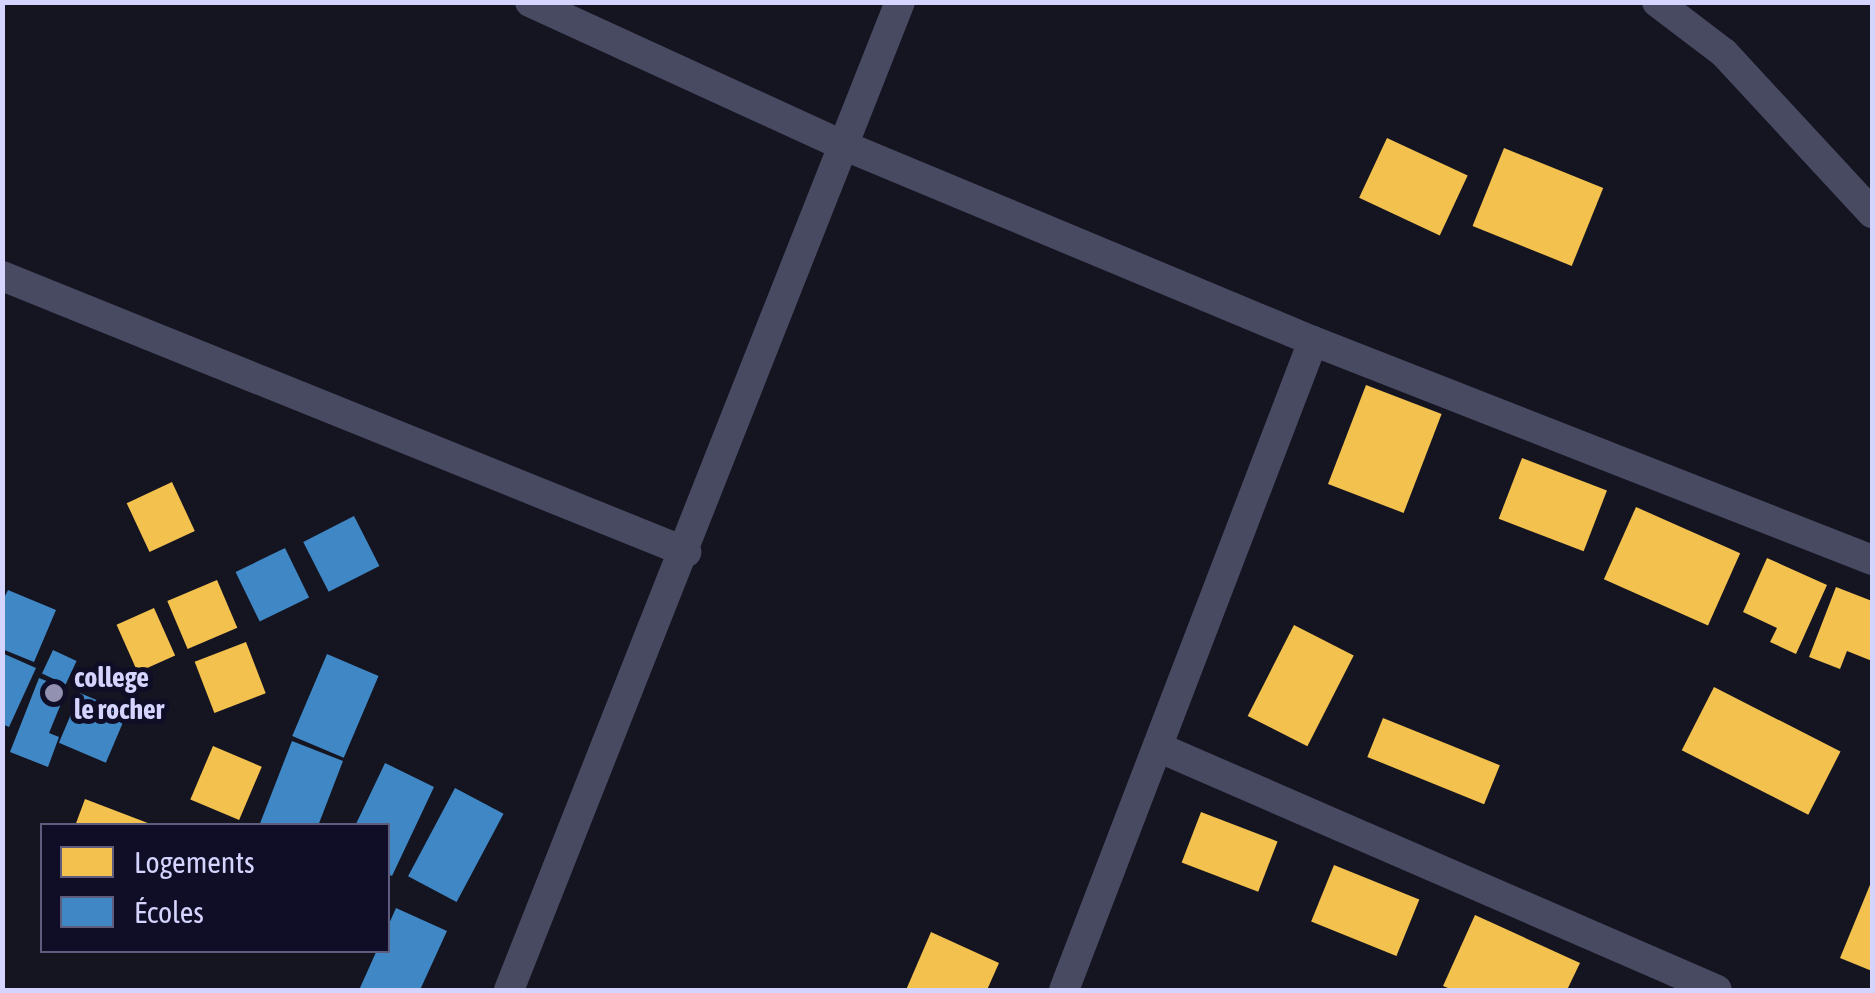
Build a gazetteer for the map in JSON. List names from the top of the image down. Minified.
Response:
{"places":["college le rocher"],"legend":["Logements","Écoles"]}
